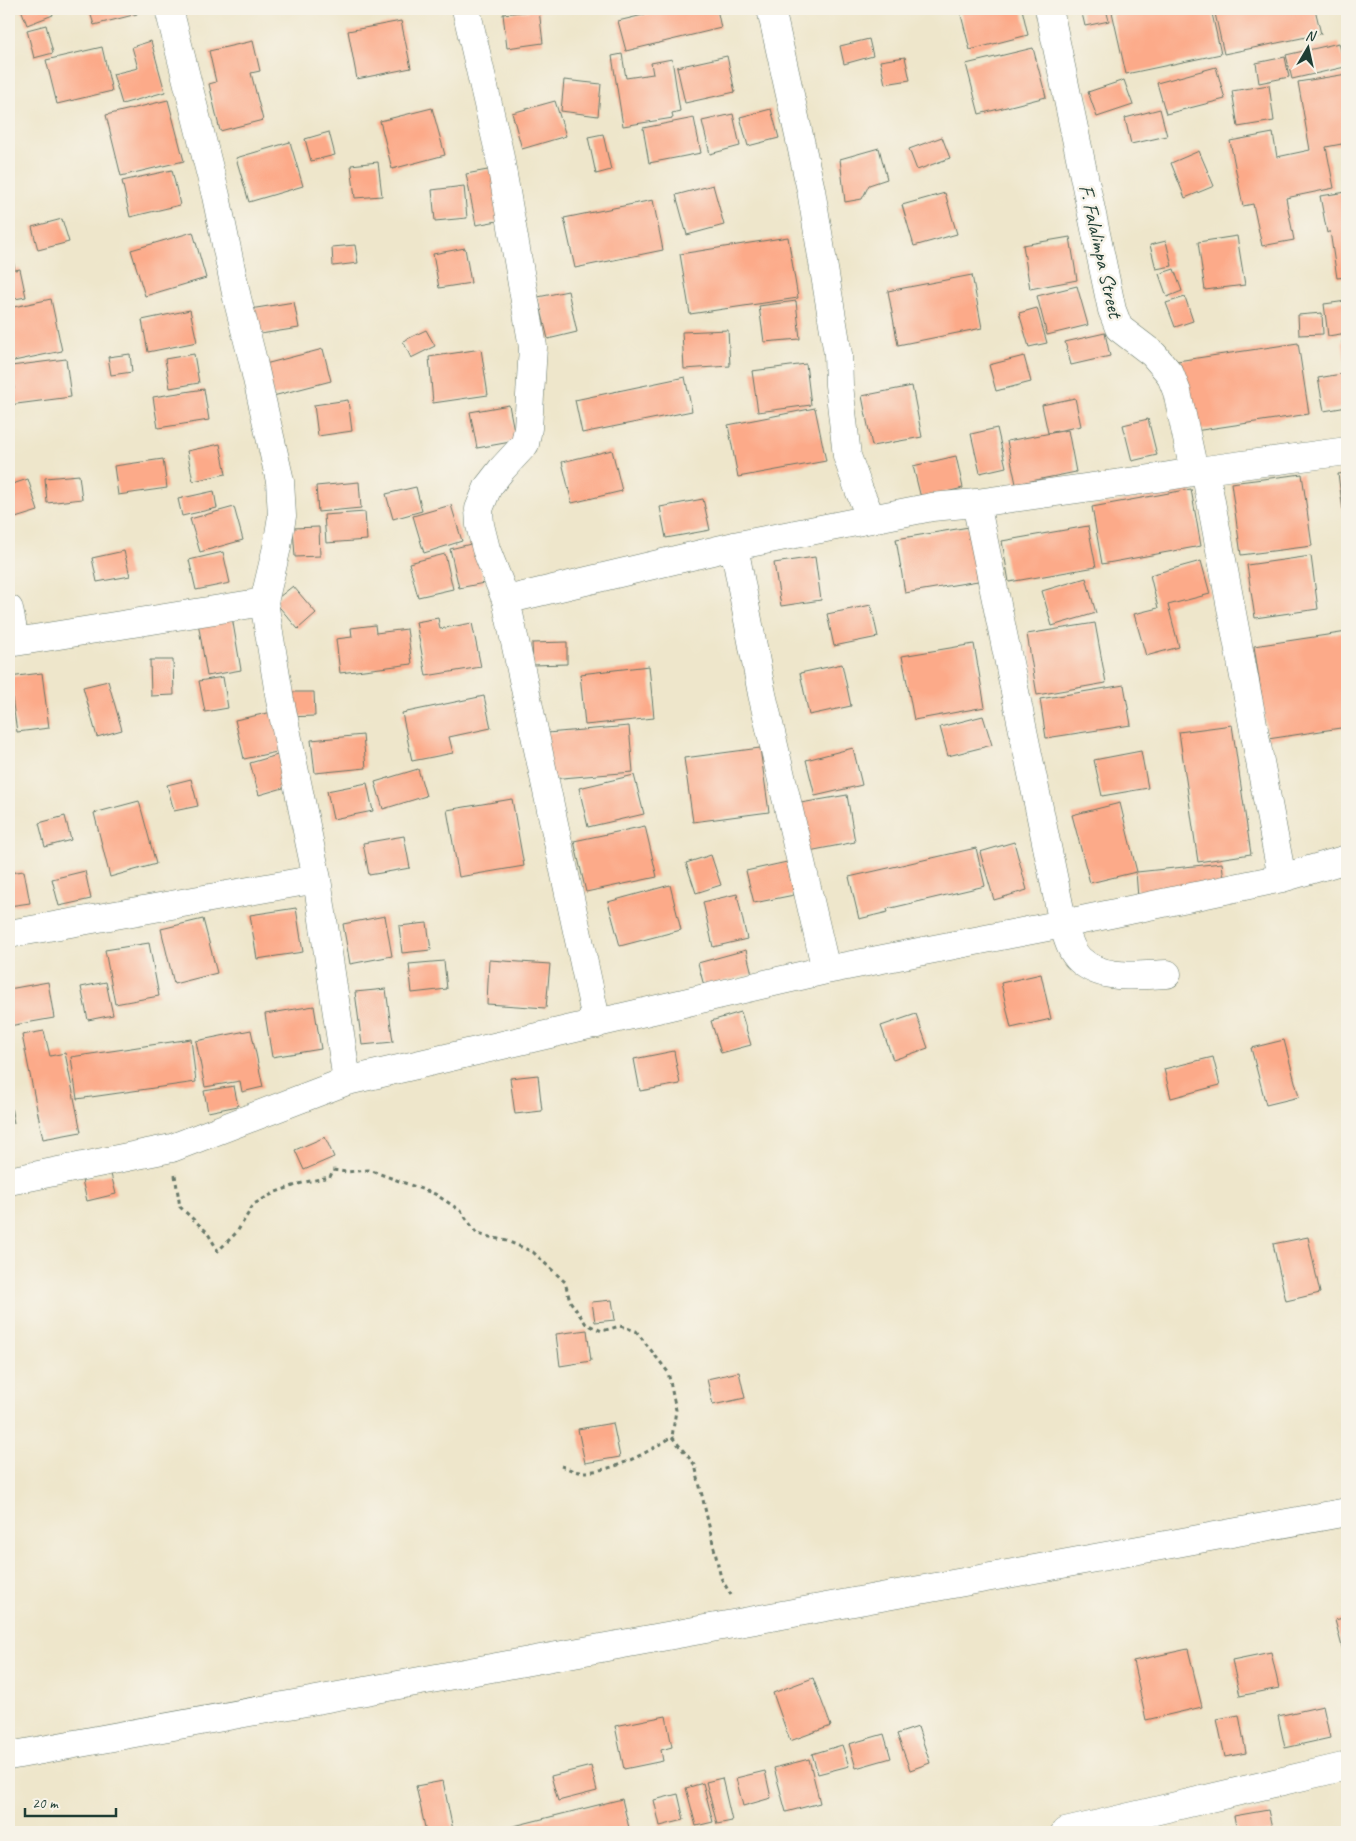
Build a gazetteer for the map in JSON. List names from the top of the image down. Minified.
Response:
{"streets":{"street":["F. Falalimpa Street"]},"scale_bar":"20 m","north":"top"}
